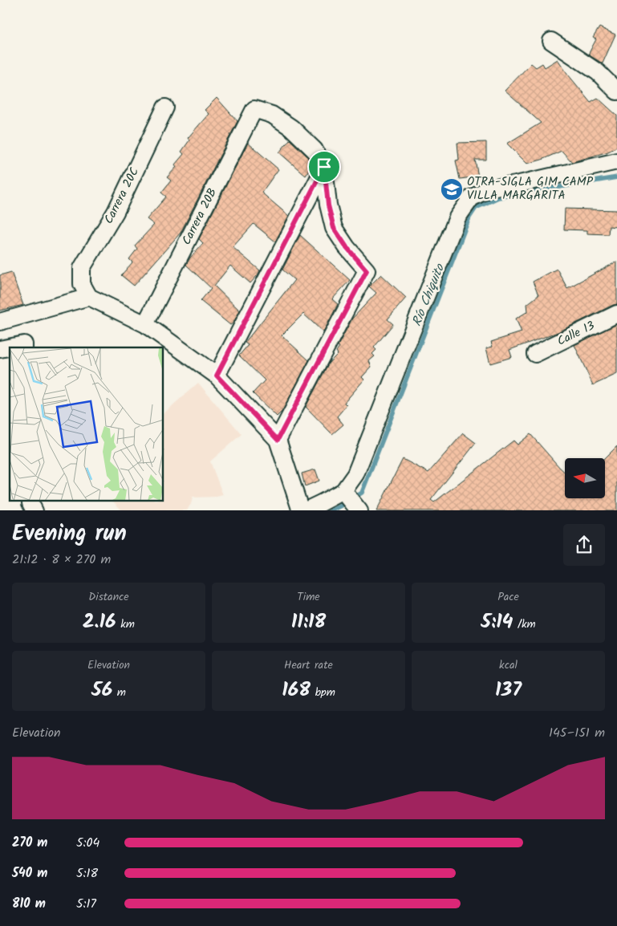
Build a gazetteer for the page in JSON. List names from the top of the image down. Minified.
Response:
{"streets":{"street":["Carrera 20C","Carrera 20B","Calle 13"]},"water":["Río Chiquito"],"places":{"school or university":["OTRA-SIGLA GIM CAMP VILLA MARGARITA"]},"north":"left","page":{"heading":["Evening run","21:12 · 8 × 270 m"],"stats":[["Distance","2.16 km"],["Time","11:18"],["Pace","5:14 /km"],["Elevation","56 m"],["Heart rate","168 bpm"],["kcal","137"]],"chart":["Elevation","145–151 m"],"list":[{"name":"270 m","note":"5:04"},{"name":"540 m","note":"5:18"},{"name":"810 m","note":"5:17"}]}}
